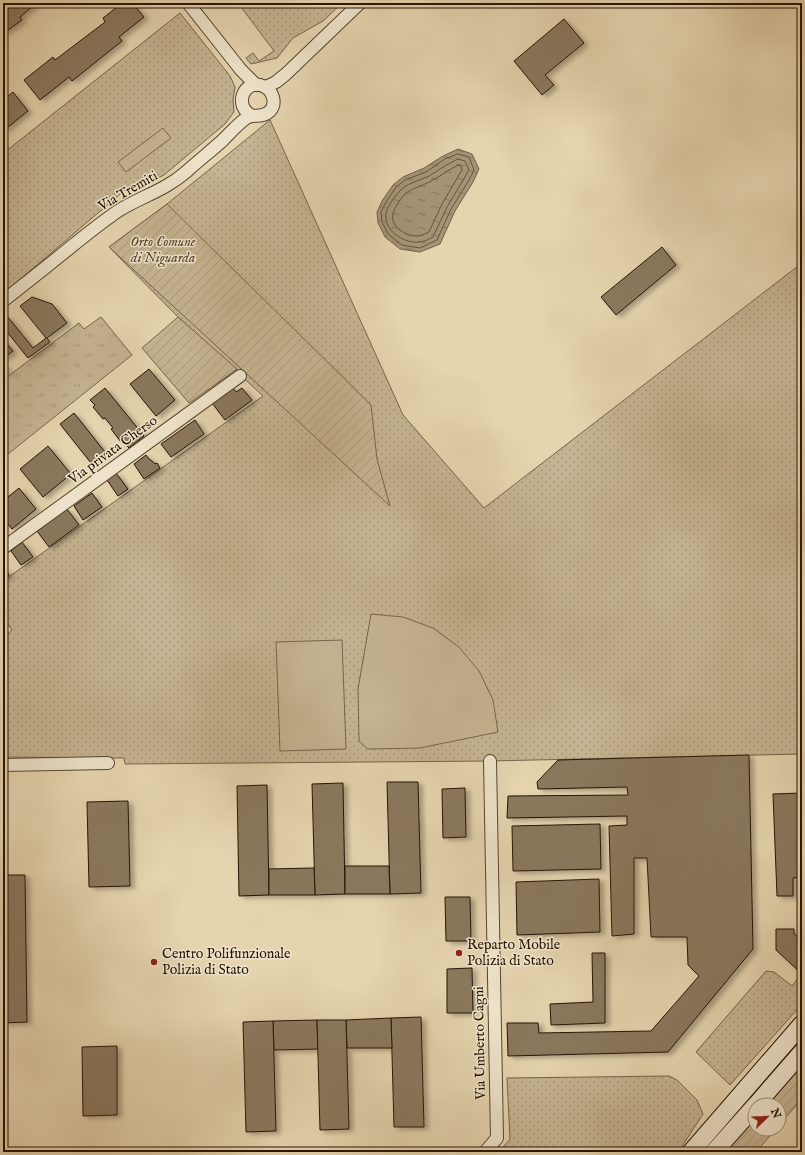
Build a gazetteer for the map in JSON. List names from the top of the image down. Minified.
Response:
{"streets":{"street":["Via Tremiti","Via privata Cherso","Via Umberto Cagni"]},"parks":["Orto Comune di Niguarda"],"places":["Reparto Mobile Polizia di Stato","Centro Polifunzionale Polizia di Stato"],"north":"top right"}
